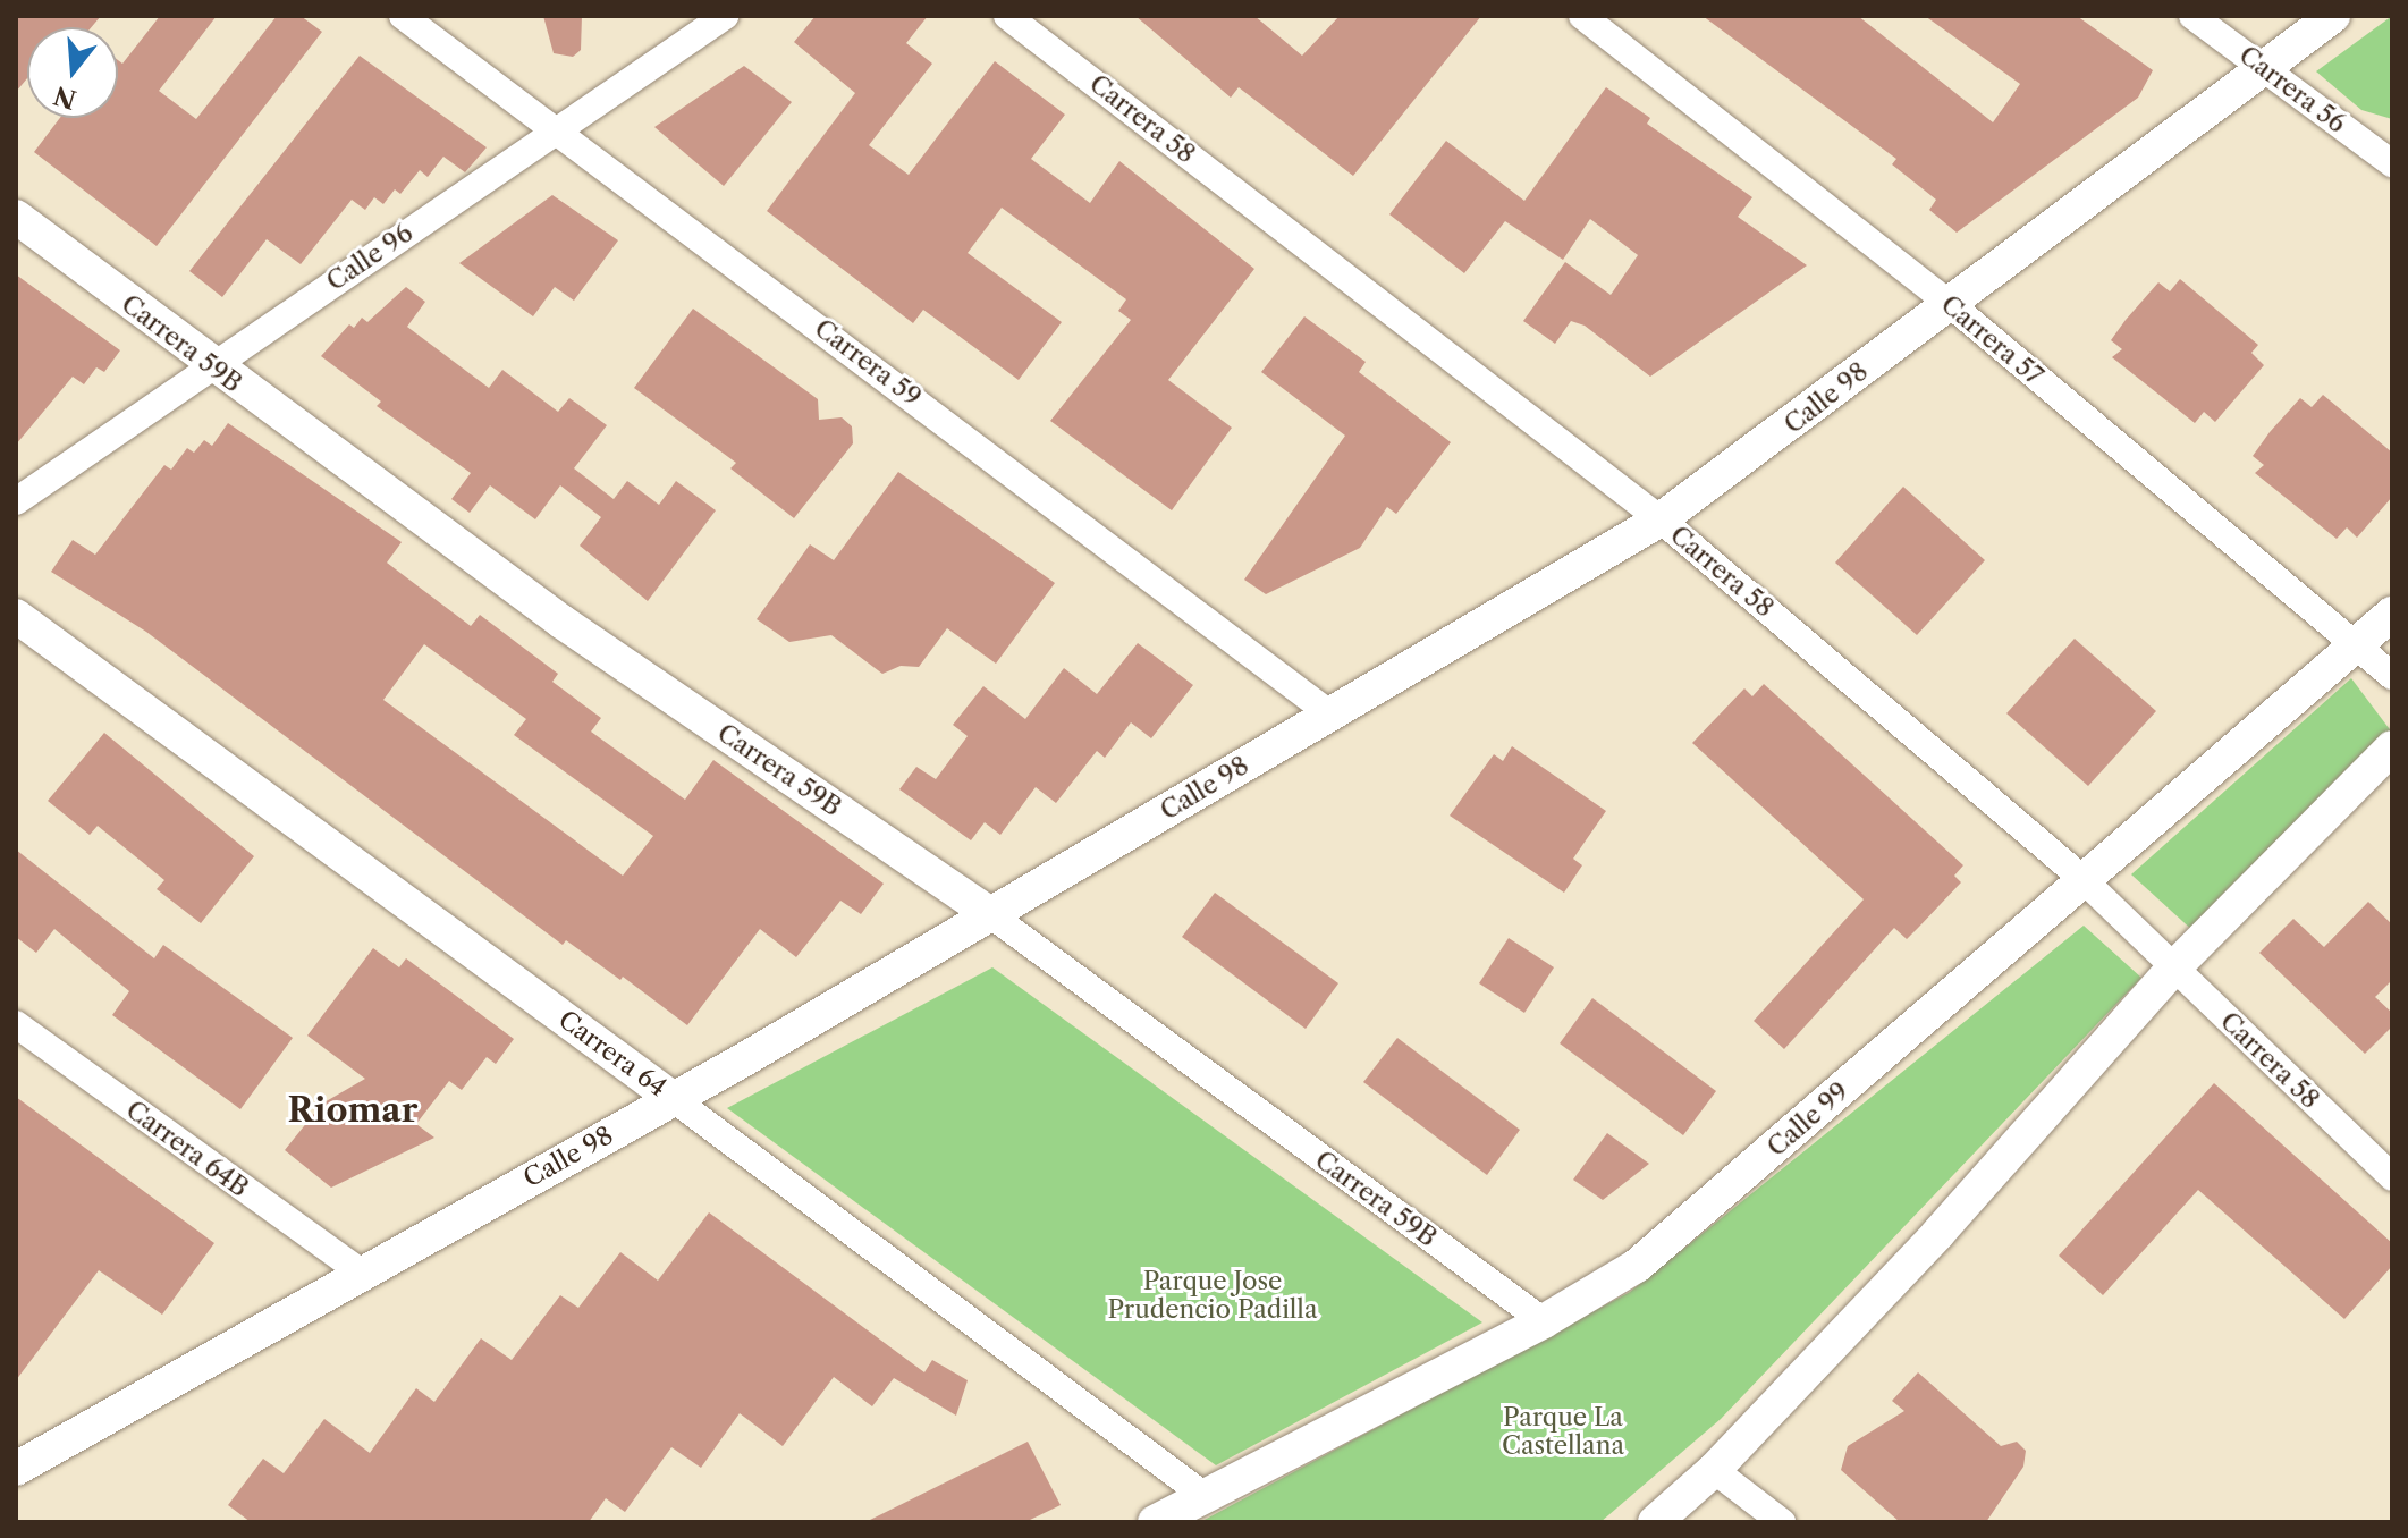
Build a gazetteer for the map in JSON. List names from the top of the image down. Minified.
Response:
{"streets":{"street":["Carrera 56","Carrera 58","Calle 96","Carrera 57","Carrera 59B","Carrera 59","Calle 98","Carrera 64","Calle 99","Carrera 64B"]},"crossings":[["Carrera 56","Calle 98"],["Carrera 58","Calle 98"],["Carrera 58","Calle 99"],["Calle 96","Carrera 59B"],["Calle 96","Carrera 59"],["Carrera 57","Calle 98"],["Carrera 57","Calle 99"],["Carrera 59B","Calle 98"],["Carrera 59B","Calle 99"],["Carrera 59","Calle 98"],["Calle 98","Carrera 64"],["Calle 98","Carrera 64B"],["Carrera 64","Calle 99"]],"districts":["Riomar"],"parks":["Parque Jose Prudencio Padilla","Parque La Castellana"],"north":"bottom"}
